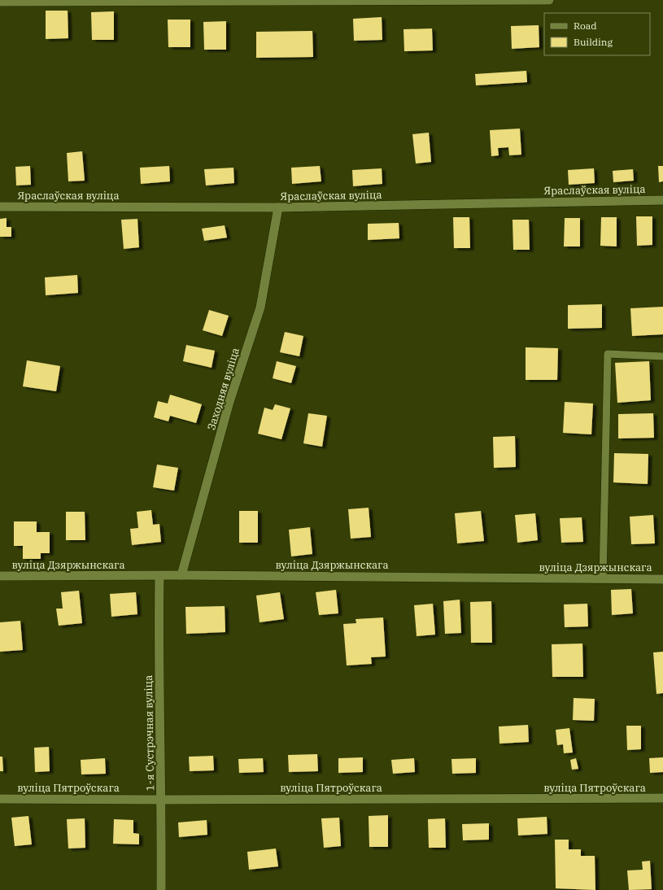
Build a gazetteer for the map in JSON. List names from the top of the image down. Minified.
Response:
{"streets":{"street":["Яраслаўская вуліца","Заходняя вуліца","вуліца Дзяржынскага","1-я Сустрэчная вуліца","вуліца Пятроўскага"]},"crossings":[["Яраслаўская вуліца","Заходняя вуліца"],["Заходняя вуліца","вуліца Дзяржынскага"],["вуліца Дзяржынскага","1-я Сустрэчная вуліца"],["1-я Сустрэчная вуліца","вуліца Пятроўскага"]],"legend":["Road","Building"]}
